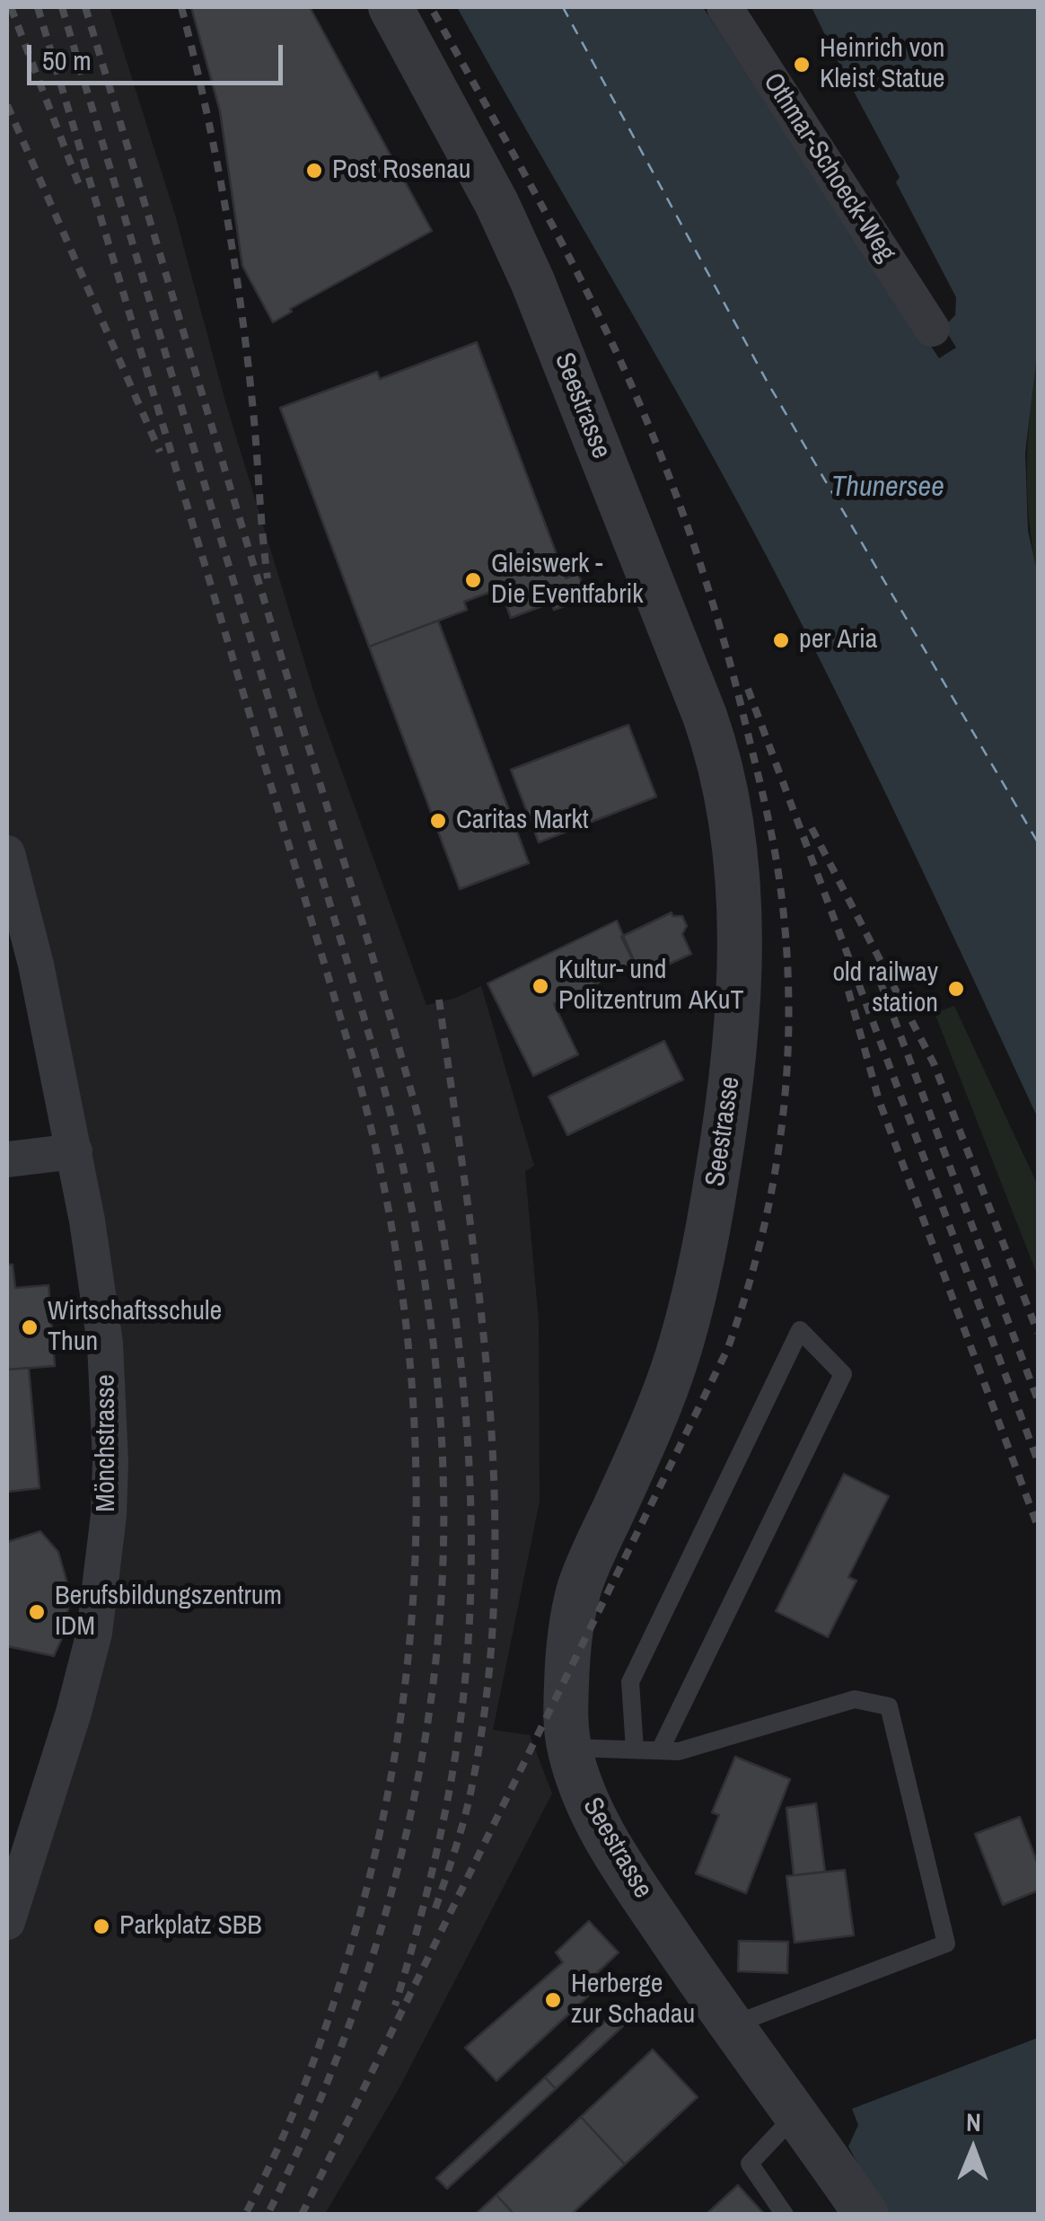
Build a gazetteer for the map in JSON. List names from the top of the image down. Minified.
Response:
{"streets":{"street":["Othmar-Schoeck-Weg","Seestrasse","Mönchstrasse"]},"water":["Thunersee"],"places":["Heinrich von Kleist Statue","Post Rosenau","Gleiswerk - Die Eventfabrik","per Aria","Caritas Markt","Kultur- und Politzentrum AKuT","old railway station","Wirtschaftsschule Thun","Berufsbildungszentrum IDM","Parkplatz SBB","Herberge zur Schadau"],"scale_bar":"50 m","north":"top"}
